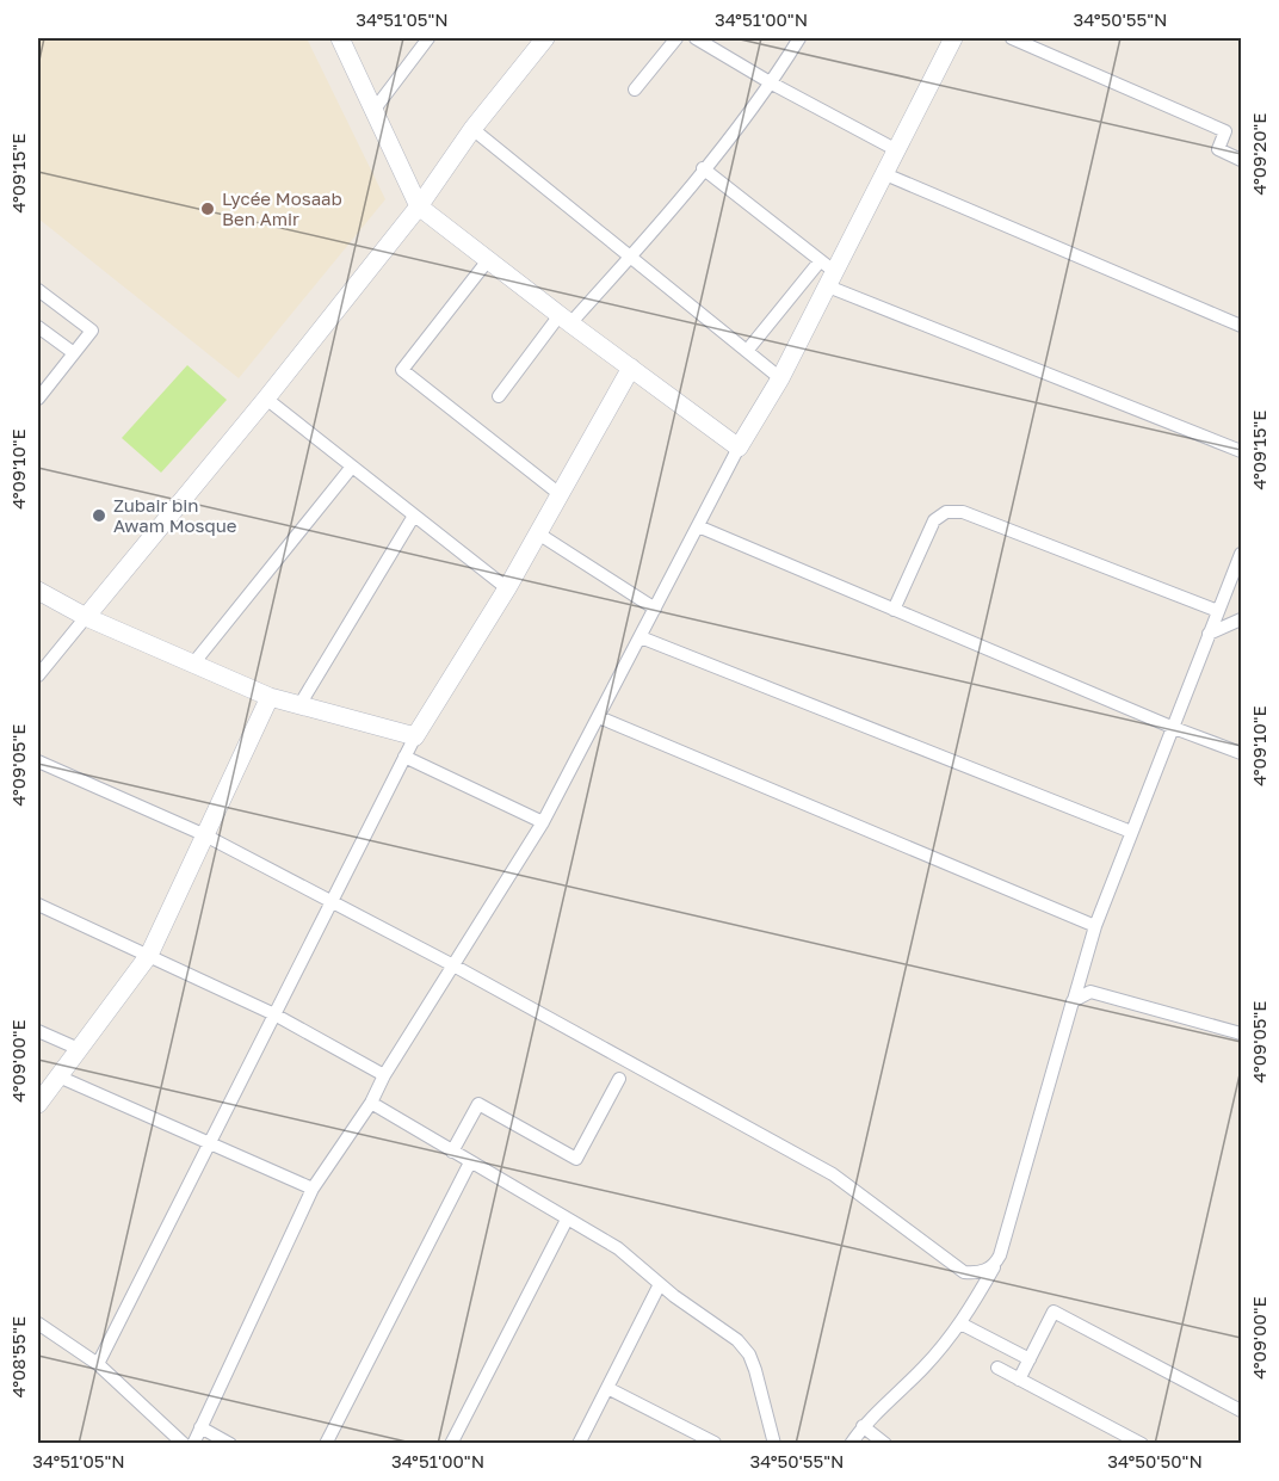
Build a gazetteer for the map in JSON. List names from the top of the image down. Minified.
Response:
{"places":["Lycée Mosaab Ben Amir","Zubair bin Awam Mosque"],"coordinates":["34°51'05\"N","34°51'00\"N","34°50'55\"N","4°09'20\"E","4°09'15\"E","4°09'10\"E","4°09'05\"E","4°09'00\"E","4°08'55\"E","34°50'50\"N"]}
